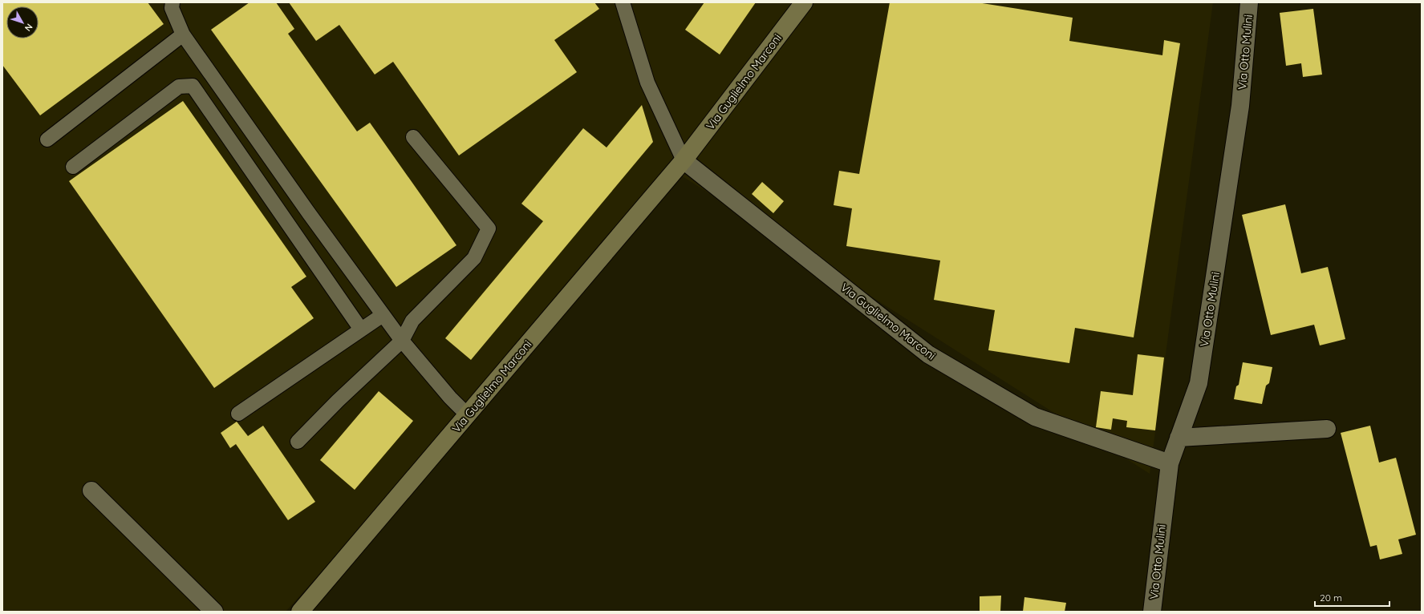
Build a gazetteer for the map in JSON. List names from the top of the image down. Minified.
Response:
{"streets":{"street":["Via Otto Mulini","Via Guglielmo Marconi"]},"crossings":[["Via Otto Mulini","Via Guglielmo Marconi"]],"scale_bar":"20 m","north":"bottom right"}
